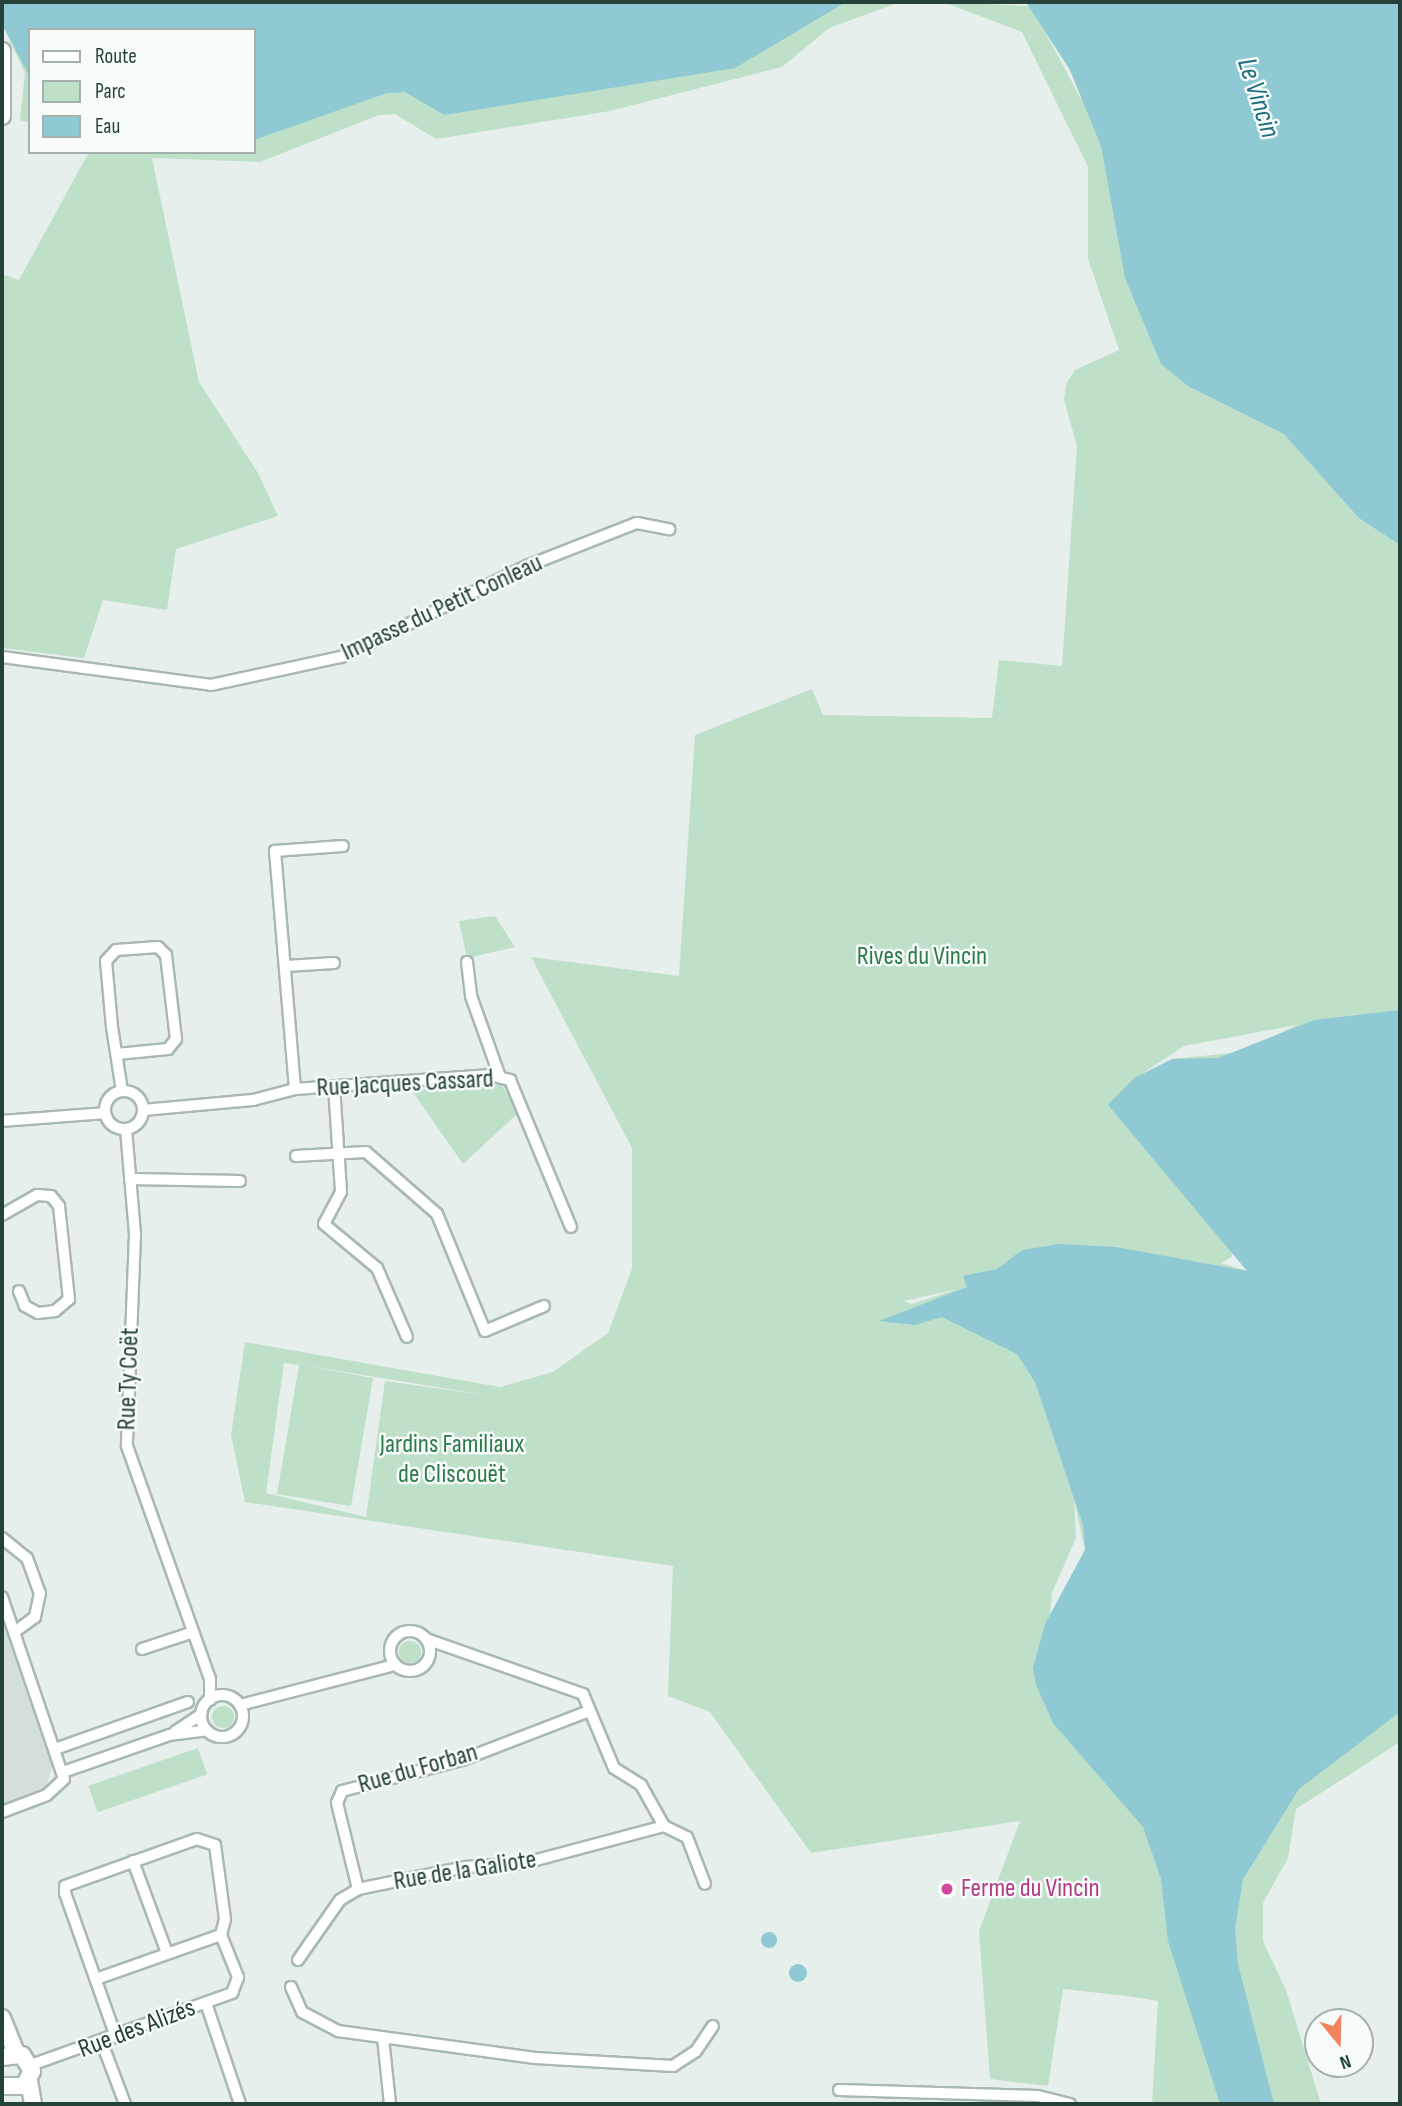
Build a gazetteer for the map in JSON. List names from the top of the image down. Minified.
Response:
{"streets":{"street":["Impasse du Petit Conleau","Rue Jacques Cassard","Rue Ty Coët","Rue du Forban","Rue de la Galiote","Rue des Alizés"]},"crossings":[["Rue Jacques Cassard","Rue Ty Coët"],["Rue du Forban","Rue de la Galiote"]],"water":["Le Vincin"],"parks":["Rives du Vincin","Jardins Familiaux de Cliscouët"],"places":["Ferme du Vincin"],"legend":["Route","Parc","Eau"],"north":"bottom"}
